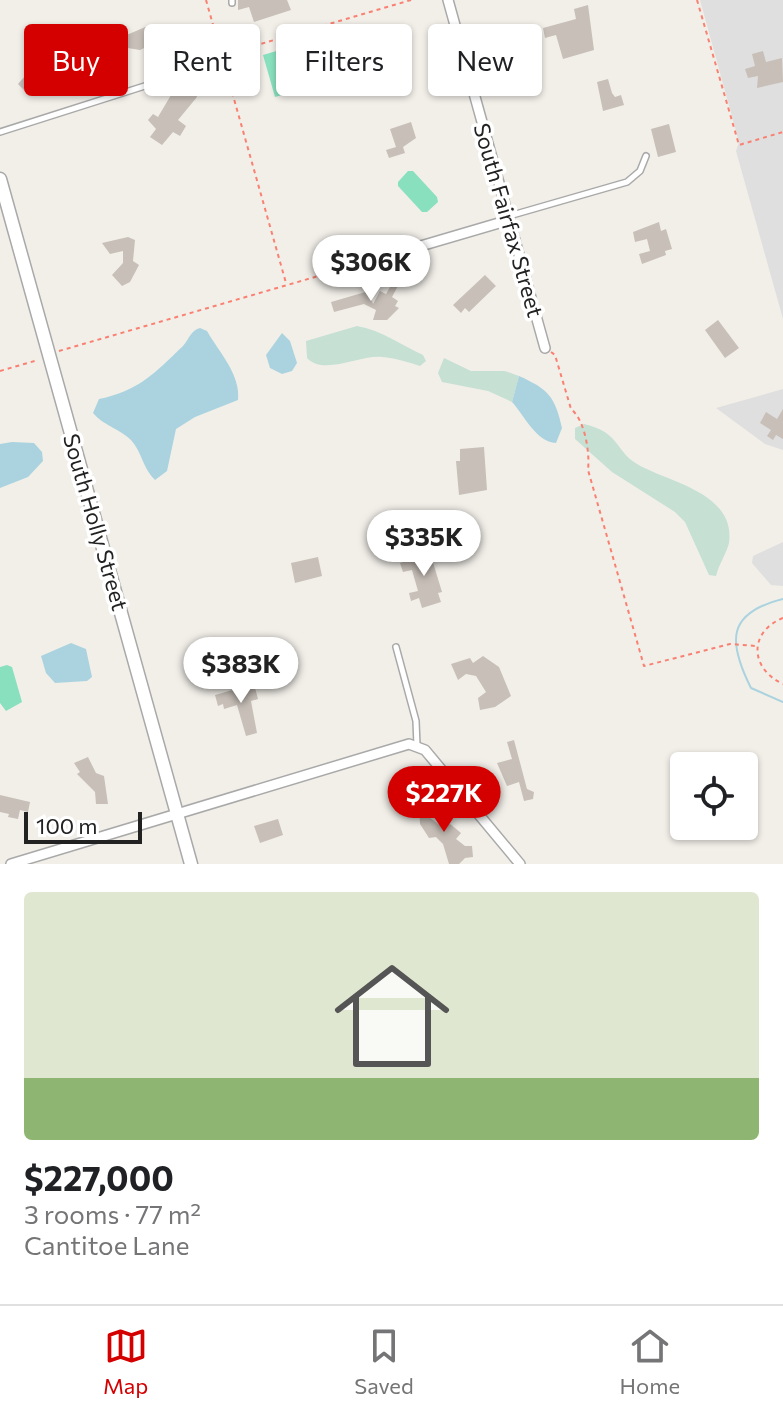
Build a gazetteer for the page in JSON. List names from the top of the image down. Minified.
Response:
{"streets":{"street":["South Fairfax Street","South Holly Street"]},"scale_bar":"100 m","page":{"chip":["Buy","Rent","Filters","New"],"price":["$306K","$335K","$383K","$227K"],"scale":"100 m","list":[{"name":"$227,000","note":"3 rooms · 77 m² · Cantitoe Lane"}],"tabs":["Map","Saved","Home"]}}
